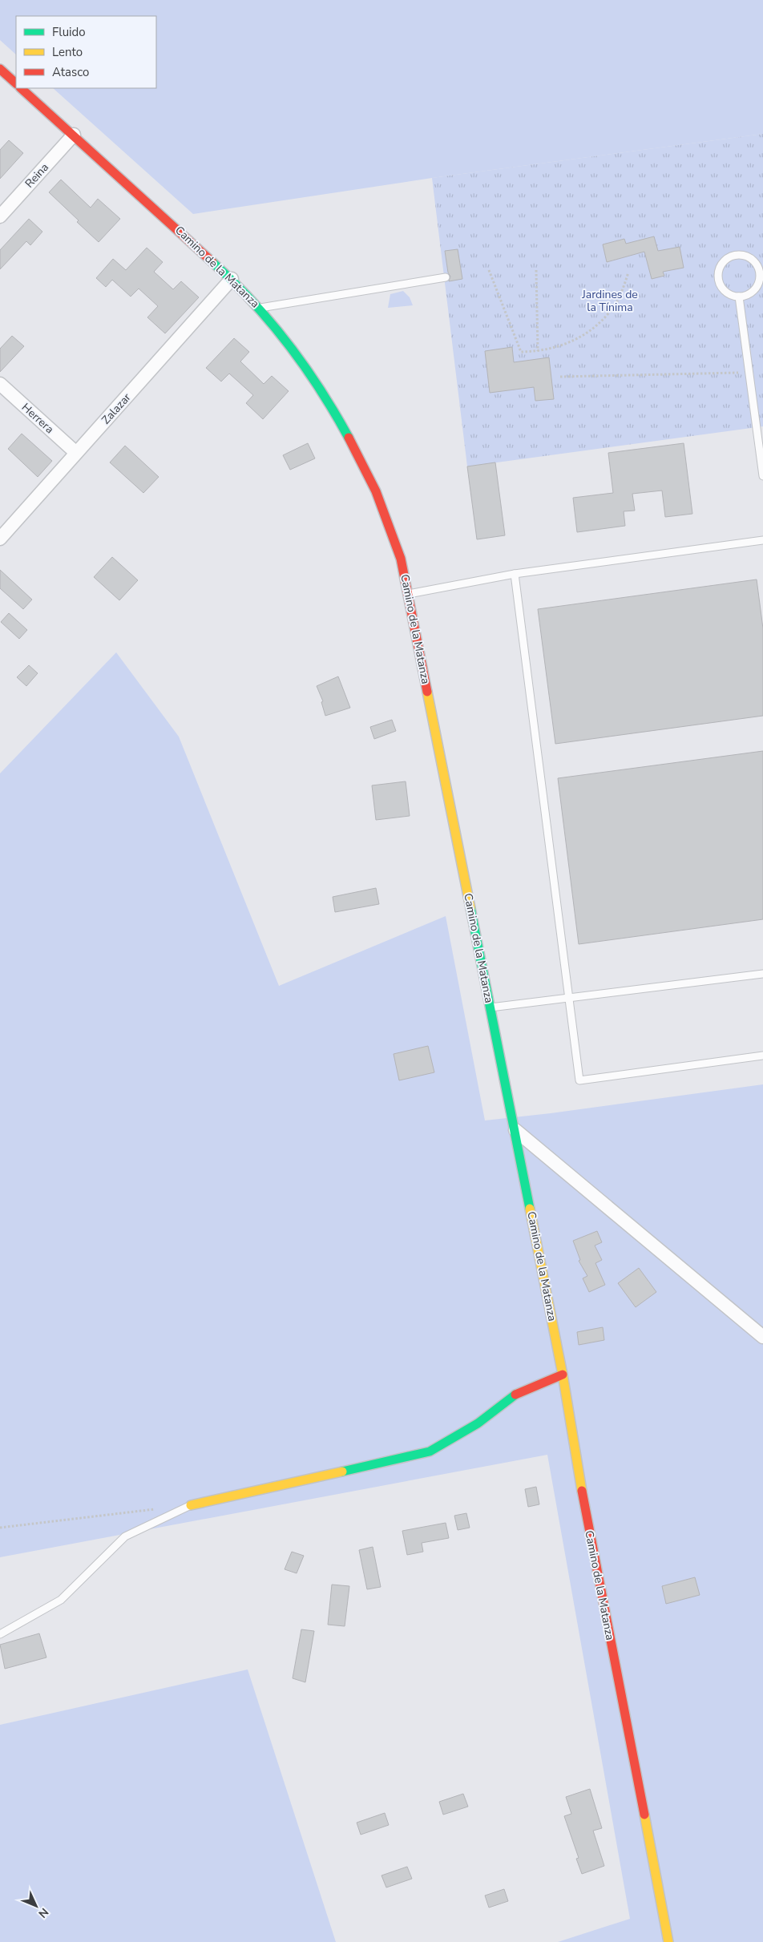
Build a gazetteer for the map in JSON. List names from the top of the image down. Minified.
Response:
{"streets":{"street":["Reina","Camino de la Matanza","Zalazar","Herrera"]},"crossings":[["Reina","Camino de la Matanza"],["Camino de la Matanza","Zalazar"],["Zalazar","Herrera"]],"parks":["Jardines de la Tínima"],"legend":["Fluido","Lento","Atasco"],"north":"bottom right"}
